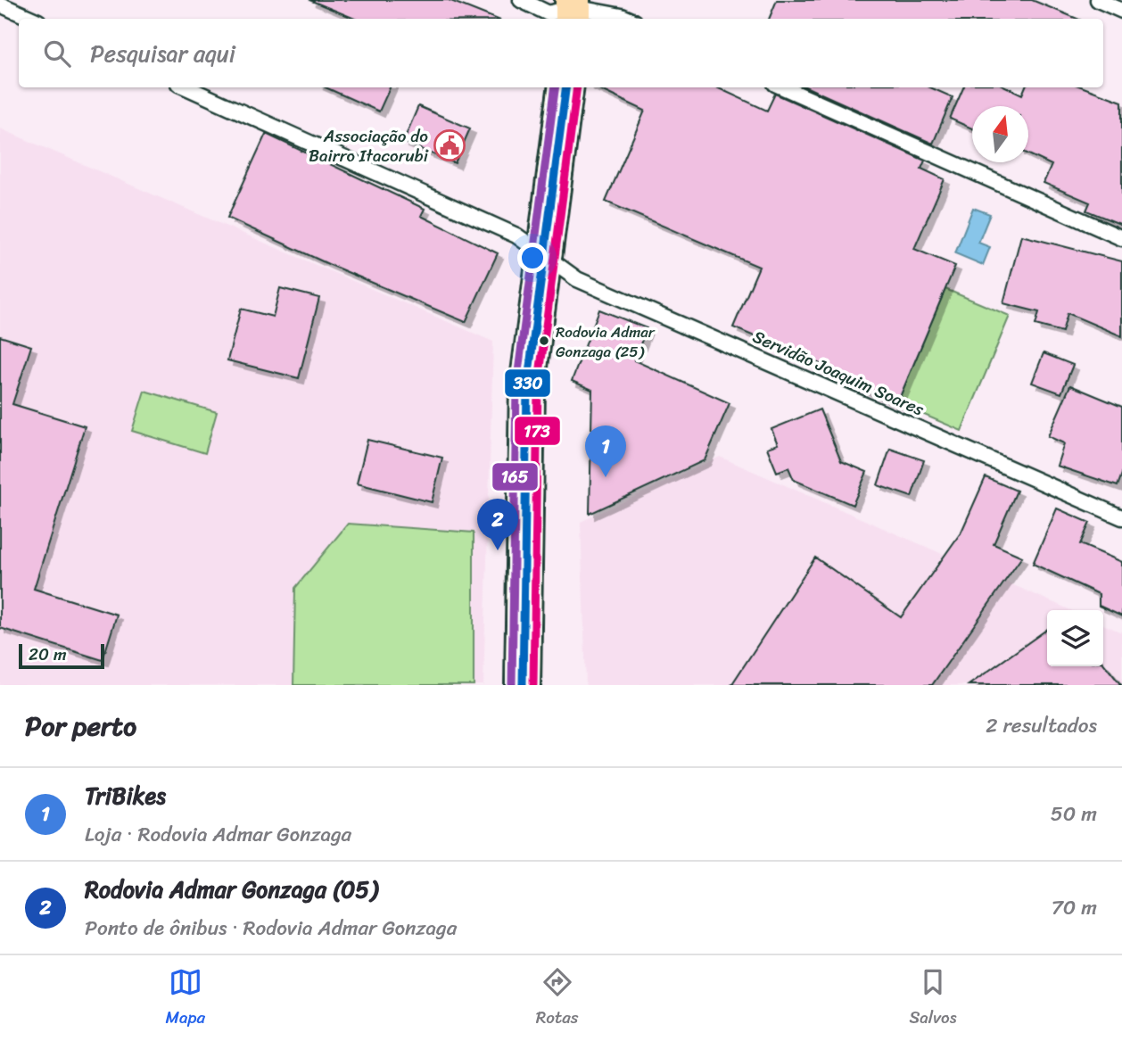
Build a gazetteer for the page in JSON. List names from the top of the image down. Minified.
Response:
{"streets":{"lane":["Servidão Joaquim Soares"]},"places":{"public building":["Associação do Bairro Itacorubi"],"other":["Rodovia Admar Gonzaga (25)"]},"lines":["transit line 330","transit line 173","transit line 165"],"scale_bar":"20 m","north":"top","page":{"search":"Pesquisar aqui","pins":["1","2"],"scale":"20 m","heading":["Por perto","2 resultados"],"list":[{"mark":"1","name":"TriBikes","note":"Loja · Rodovia Admar Gonzaga","value":"50 m"},{"mark":"2","name":"Rodovia Admar Gonzaga (05)","note":"Ponto de ônibus · Rodovia Admar Gonzaga","value":"70 m"}],"nav":["Mapa","Rotas","Salvos"]}}
